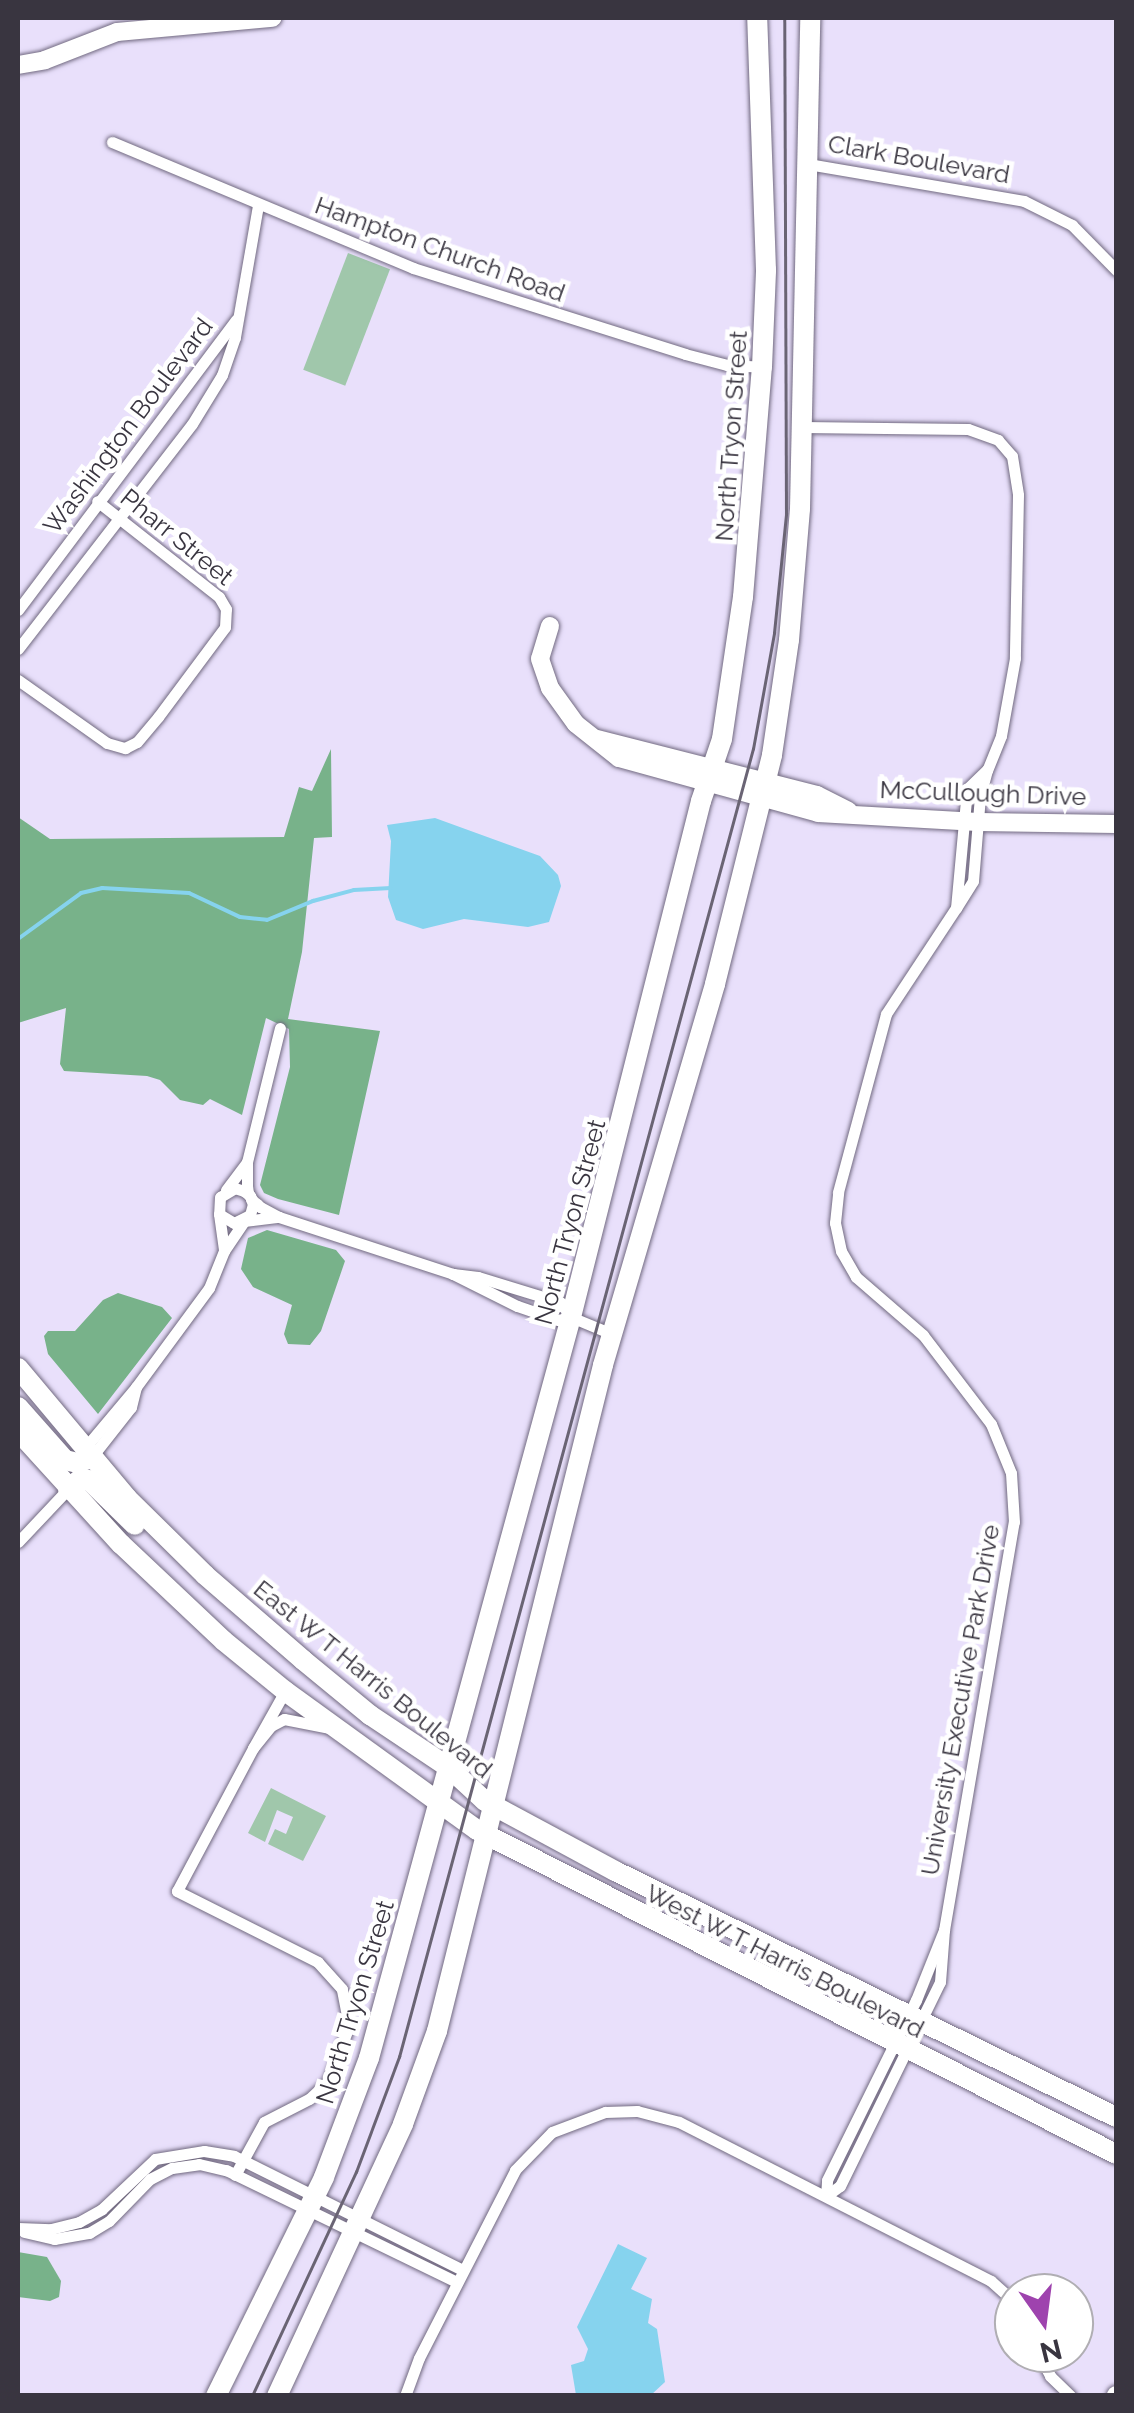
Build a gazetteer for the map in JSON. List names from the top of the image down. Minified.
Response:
{"streets":{"main road":["North Tryon Street","East W T Harris Boulevard","West W T Harris Boulevard"],"street":["Clark Boulevard","Hampton Church Road","Washington Boulevard","Pharr Street","McCullough Drive","University Executive Park Drive"]},"crossings":[["Hampton Church Road","Washington Boulevard"],["Hampton Church Road","North Tryon Street"],["Washington Boulevard","Pharr Street"],["North Tryon Street","McCullough Drive"],["North Tryon Street","East W T Harris Boulevard"],["North Tryon Street","West W T Harris Boulevard"],["McCullough Drive","University Executive Park Drive"],["East W T Harris Boulevard","West W T Harris Boulevard"],["University Executive Park Drive","West W T Harris Boulevard"]],"north":"bottom"}
